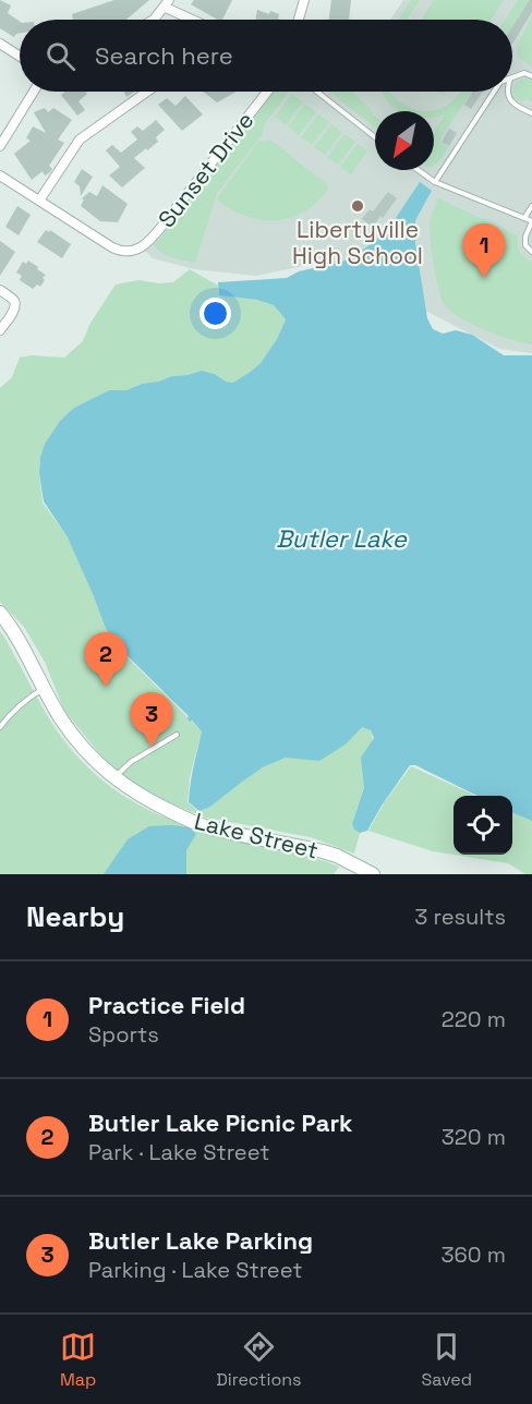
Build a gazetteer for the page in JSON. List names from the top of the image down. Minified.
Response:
{"streets":{"street":["Sunset Drive","Lake Street"]},"water":["Butler Lake"],"places":["Libertyville High School"],"north":"bottom left","page":{"search":"Search here","pins":["1","2","3"],"heading":["Nearby","3 results"],"list":[{"mark":"1","name":"Practice Field","note":"Sports","value":"220 m"},{"mark":"2","name":"Butler Lake Picnic Park","note":"Park · Lake Street","value":"320 m"},{"mark":"3","name":"Butler Lake Parking","note":"Parking · Lake Street","value":"360 m"}],"nav":["Map","Directions","Saved"]}}
